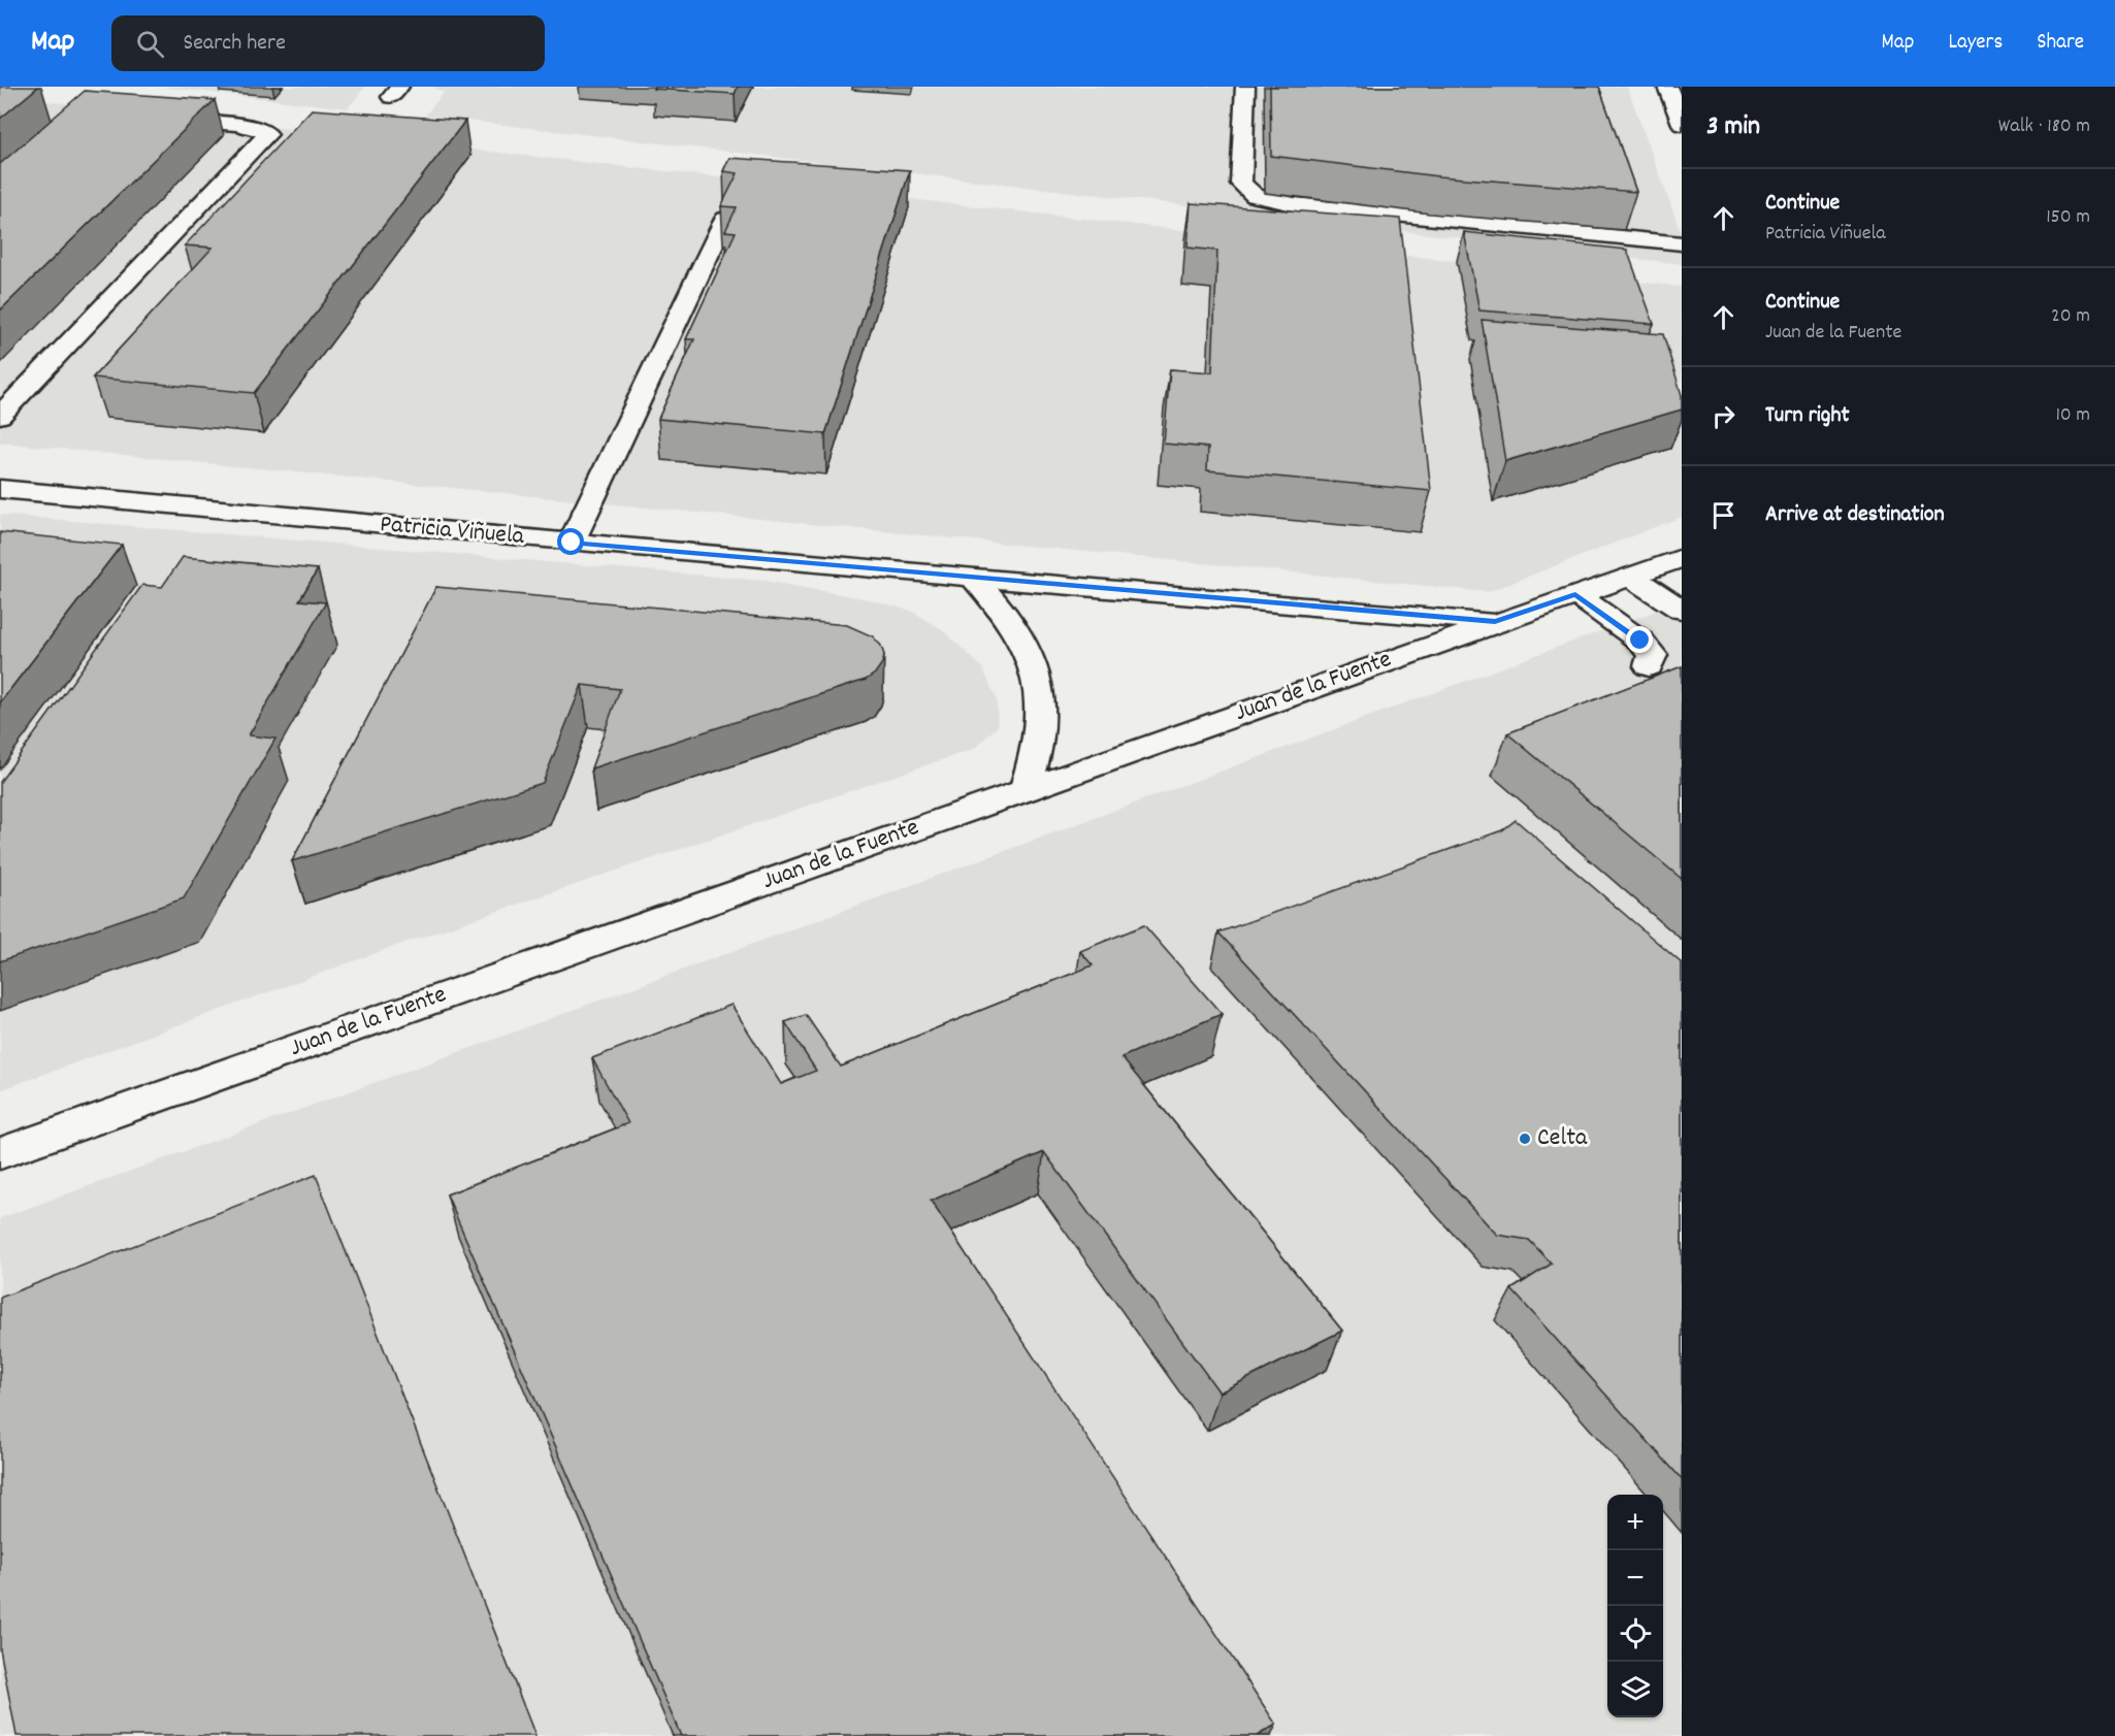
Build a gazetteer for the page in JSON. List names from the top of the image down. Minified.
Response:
{"streets":{"street":["Patricia Viñuela","Juan de la Fuente"]},"crossings":[["Patricia Viñuela","Juan de la Fuente"]],"places":["Celta"],"page":{"header":"Map","search":"Search here","nav":["Map","Layers","Share"],"heading":["3 min","Walk · 180 m"],"list":[["Continue","Patricia Viñuela","150 m"],["Continue","Juan de la Fuente","20 m"],["Turn right","10 m"],"Arrive at destination"],"map_buttons":["+","−"]}}
